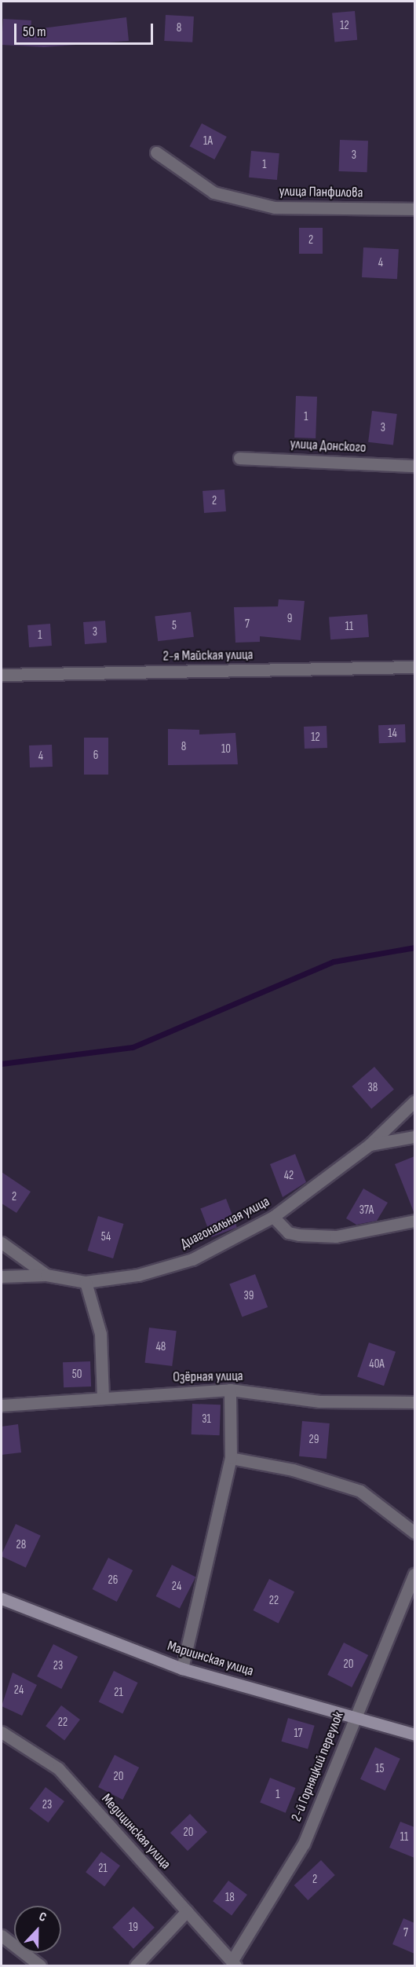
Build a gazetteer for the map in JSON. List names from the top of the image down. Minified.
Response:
{"streets":{"main road":["Мариинская улица"],"street":["улица Панфилова","улица Донского","2-я Майская улица","Диагональная улица","Озёрная улица","2-й Горняцкий переулок","Медицинская улица"]},"crossings":[["Мариинская улица","2-й Горняцкий переулок"],["2-й Горняцкий переулок","Медицинская улица"]],"house_numbers":["12","8","1А","3","1","2","4","1","3","2","9","7","5","11","3","1","14","12","8","10","6","4","38","42","2","37А","54","39","48","40А","50","31","29","28","26","24","22","20","23","24","21","22","17","15","20","1","23","20","11","21","2","18","19","7"],"scale_bar":"50 m","north":"top"}
